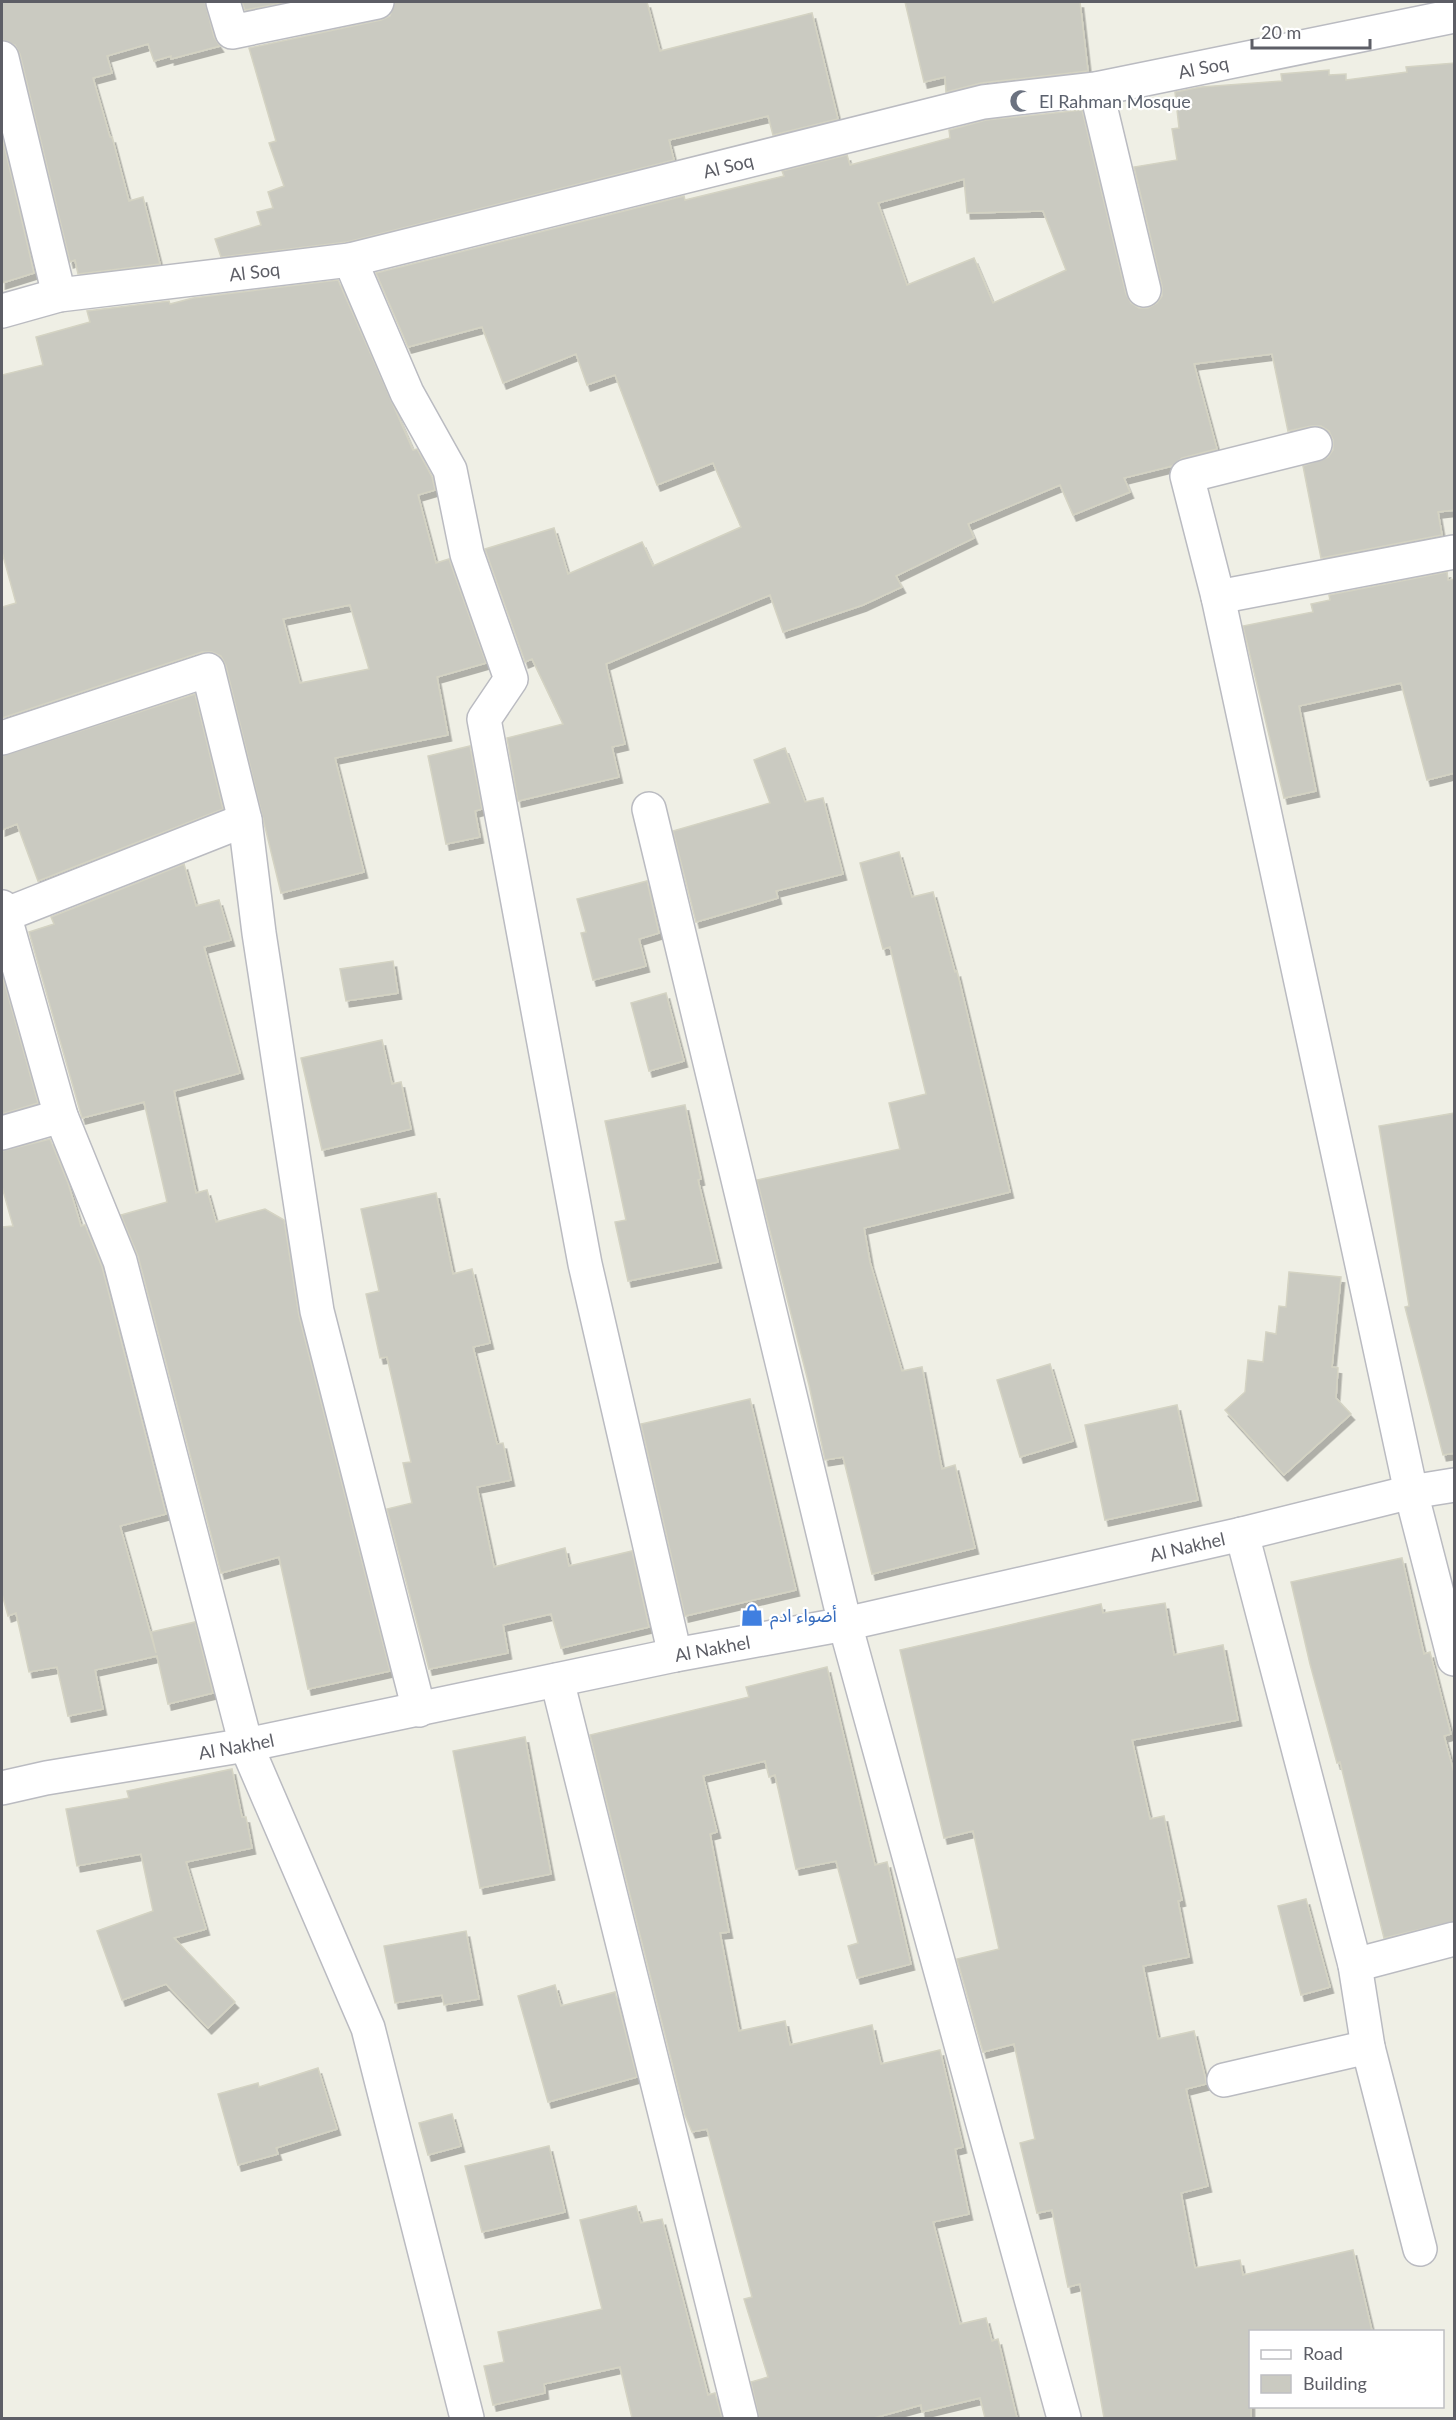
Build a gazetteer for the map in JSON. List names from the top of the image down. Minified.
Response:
{"streets":{"street":["Al Soq","Al Nakhel"]},"places":{"mosque":["El Rahman Mosque"],"shop":["أضواء ادم"]},"legend":["Road","Building"],"scale_bar":"20 m"}
